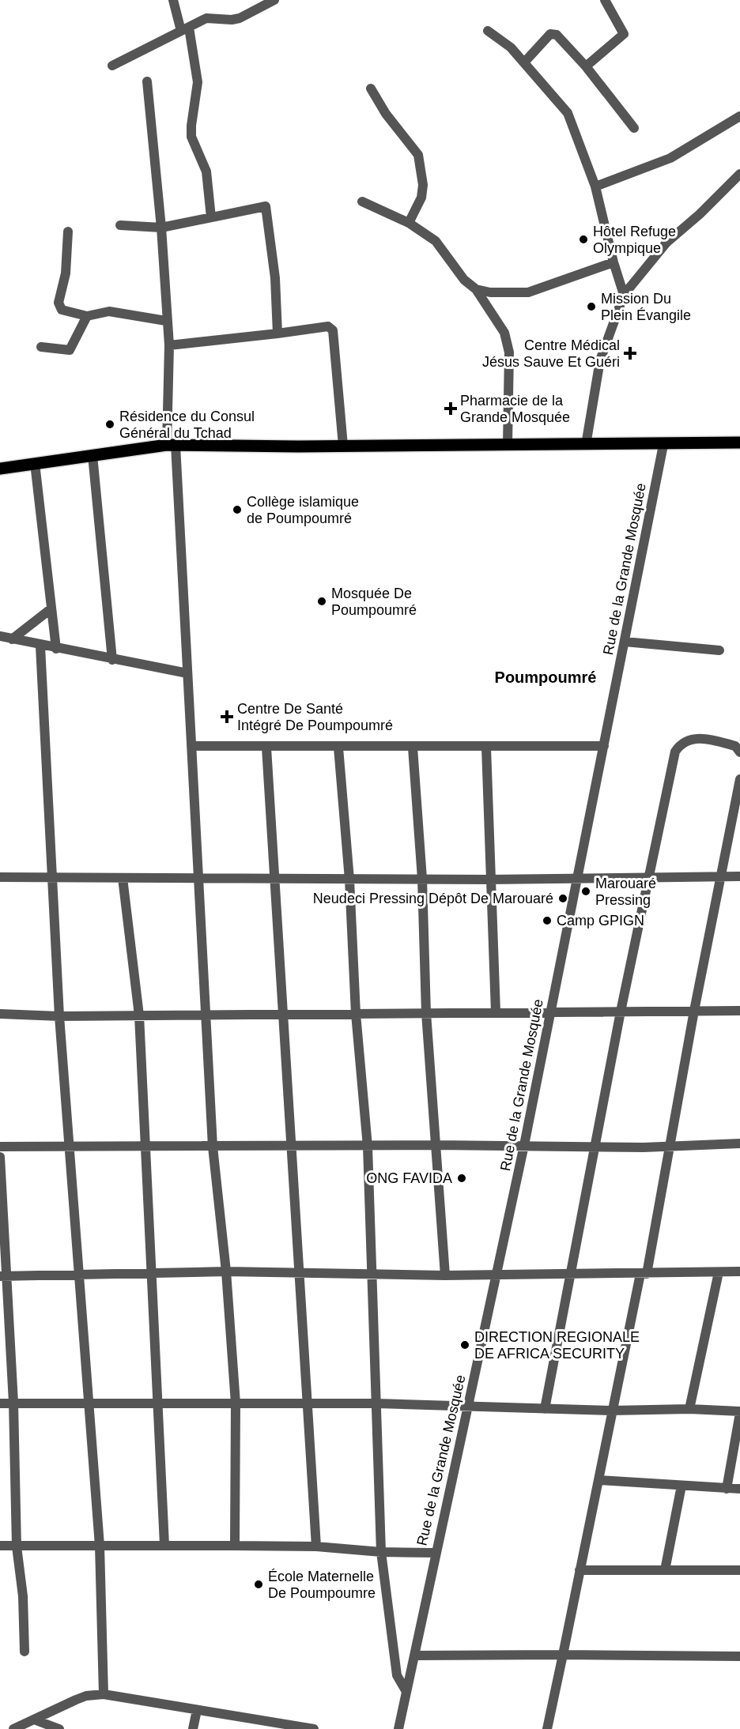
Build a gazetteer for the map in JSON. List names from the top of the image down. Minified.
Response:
{"streets":{"street":["Rue de la Grande Mosquée"]},"districts":["Poumpoumré"],"places":{"other":["Hôtel Refuge Olympique","Mission Du Plein Évangile","Résidence du Consul Général du Tchad","Collège islamique de Poumpoumré","Mosquée De Poumpoumré","Marouaré Pressing","Neudeci Pressing Dépôt De Marouaré","Camp GPIGN","ONG FAVIDA","DIRECTION REGIONALE DE AFRICA SECURITY","École Maternelle De Poumpoumre"],"health":["Centre Médical Jésus Sauve Et Guéri","Pharmacie de la Grande Mosquée","Centre De Santé Intégré De Poumpoumré"]}}
